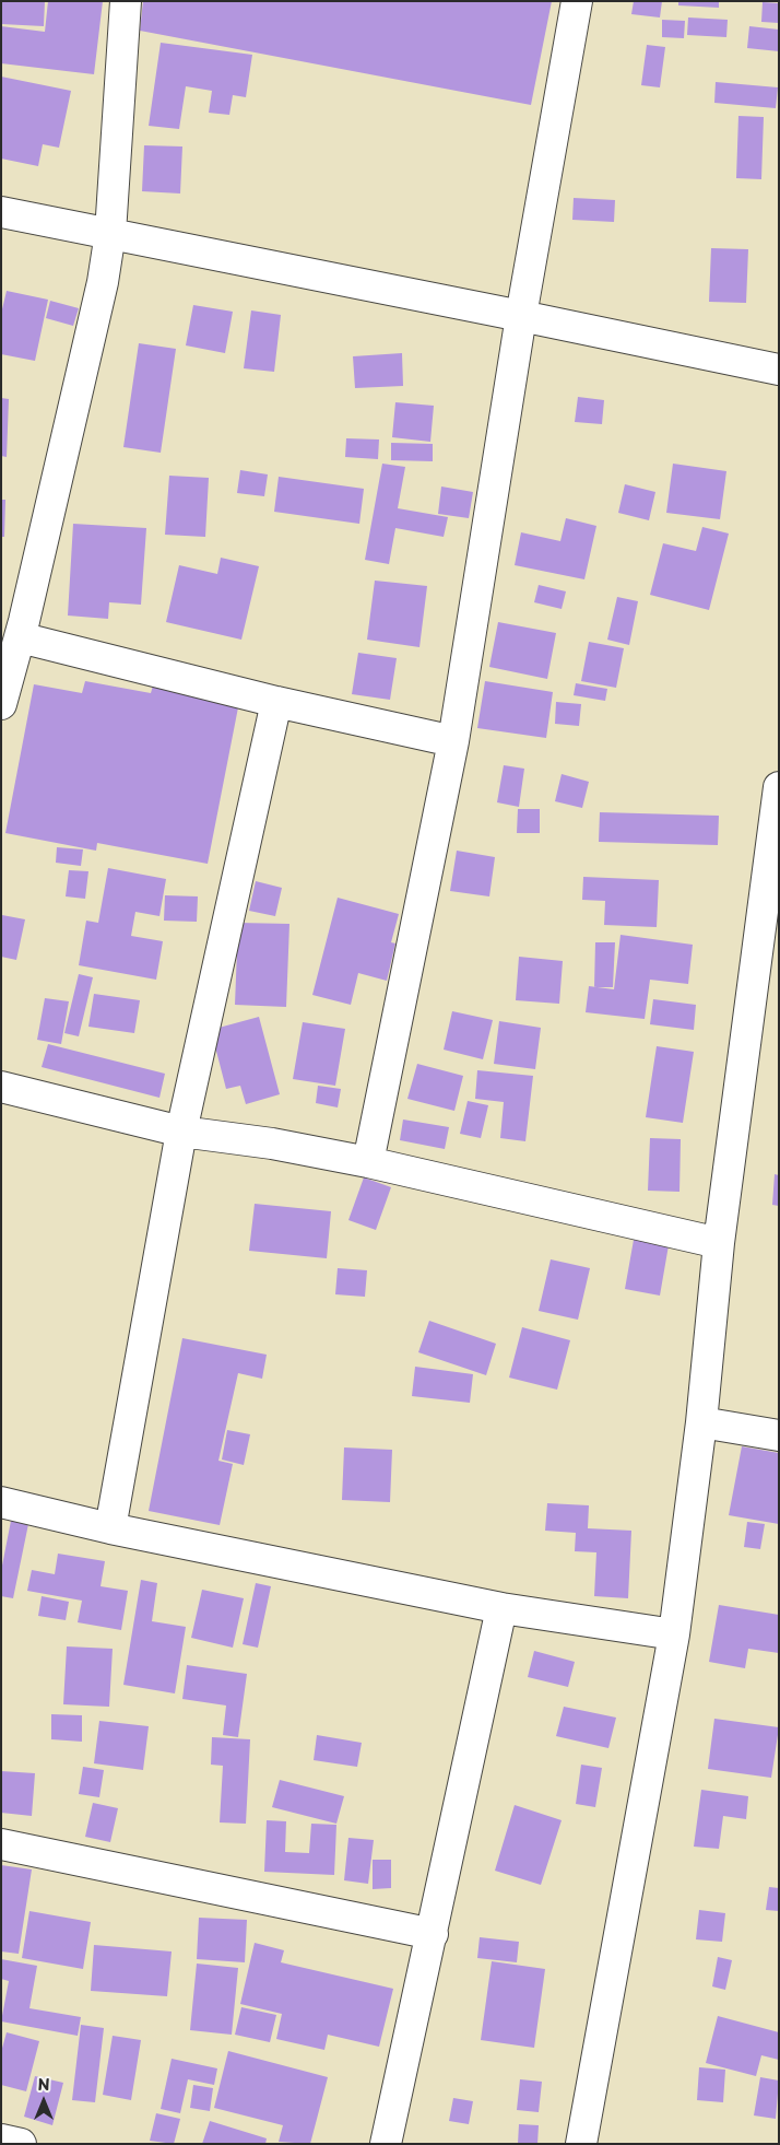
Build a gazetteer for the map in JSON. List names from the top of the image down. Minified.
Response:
{"north":"top"}
